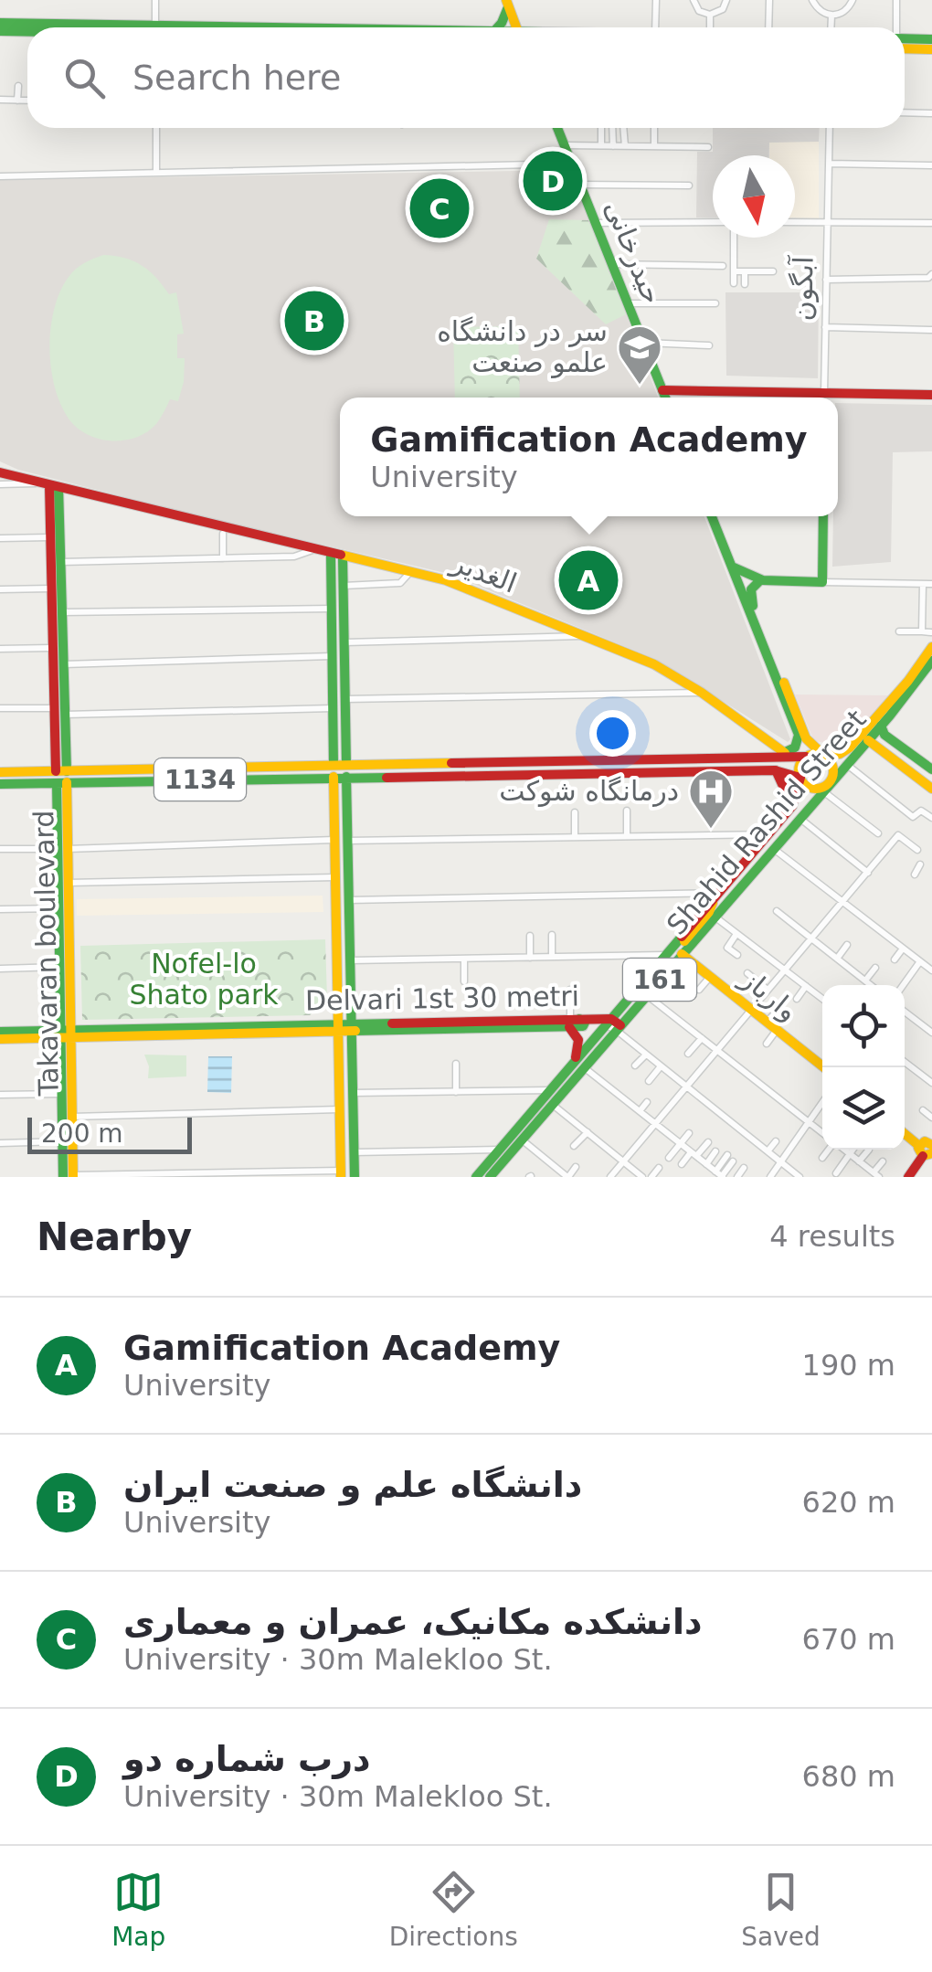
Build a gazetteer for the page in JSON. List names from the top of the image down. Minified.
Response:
{"streets":{"main road":["حیدرخانی","الغدیر","1134","Shahid Rashid Street","Takavaran boulevard","161","وارباز","Delvari 1st 30 metri"],"street":["آبگون"]},"crossings":[["الغدیر","1134"],["الغدیر","Takavaran boulevard"],["1134","Shahid Rashid Street"],["1134","Takavaran boulevard"],["Shahid Rashid Street","وارباز"],["Shahid Rashid Street","Delvari 1st 30 metri"],["Takavaran boulevard","Delvari 1st 30 metri"]],"parks":["Nofel-lo Shato park"],"places":{"school or university":["سر در دانشگاه علمو صنعت"],"hospital":["درمانگاه شوکت"]},"scale_bar":"200 m","north":"bottom","page":{"search":"Search here","pins":["D","C","B","A"],"popup":["Gamification Academy","University"],"scale":"200 m","heading":["Nearby","4 results"],"list":[{"mark":"A","name":"Gamification Academy","note":"University","value":"190 m"},{"mark":"B","name":"دانشگاه علم و صنعت ایران","note":"University","value":"620 m"},{"mark":"C","name":"دانشکده مکانیک، عمران و معماری","note":"University · 30m Malekloo St.","value":"670 m"},{"mark":"D","name":"درب شماره دو","note":"University · 30m Malekloo St.","value":"680 m"}],"nav":["Map","Directions","Saved"]}}
